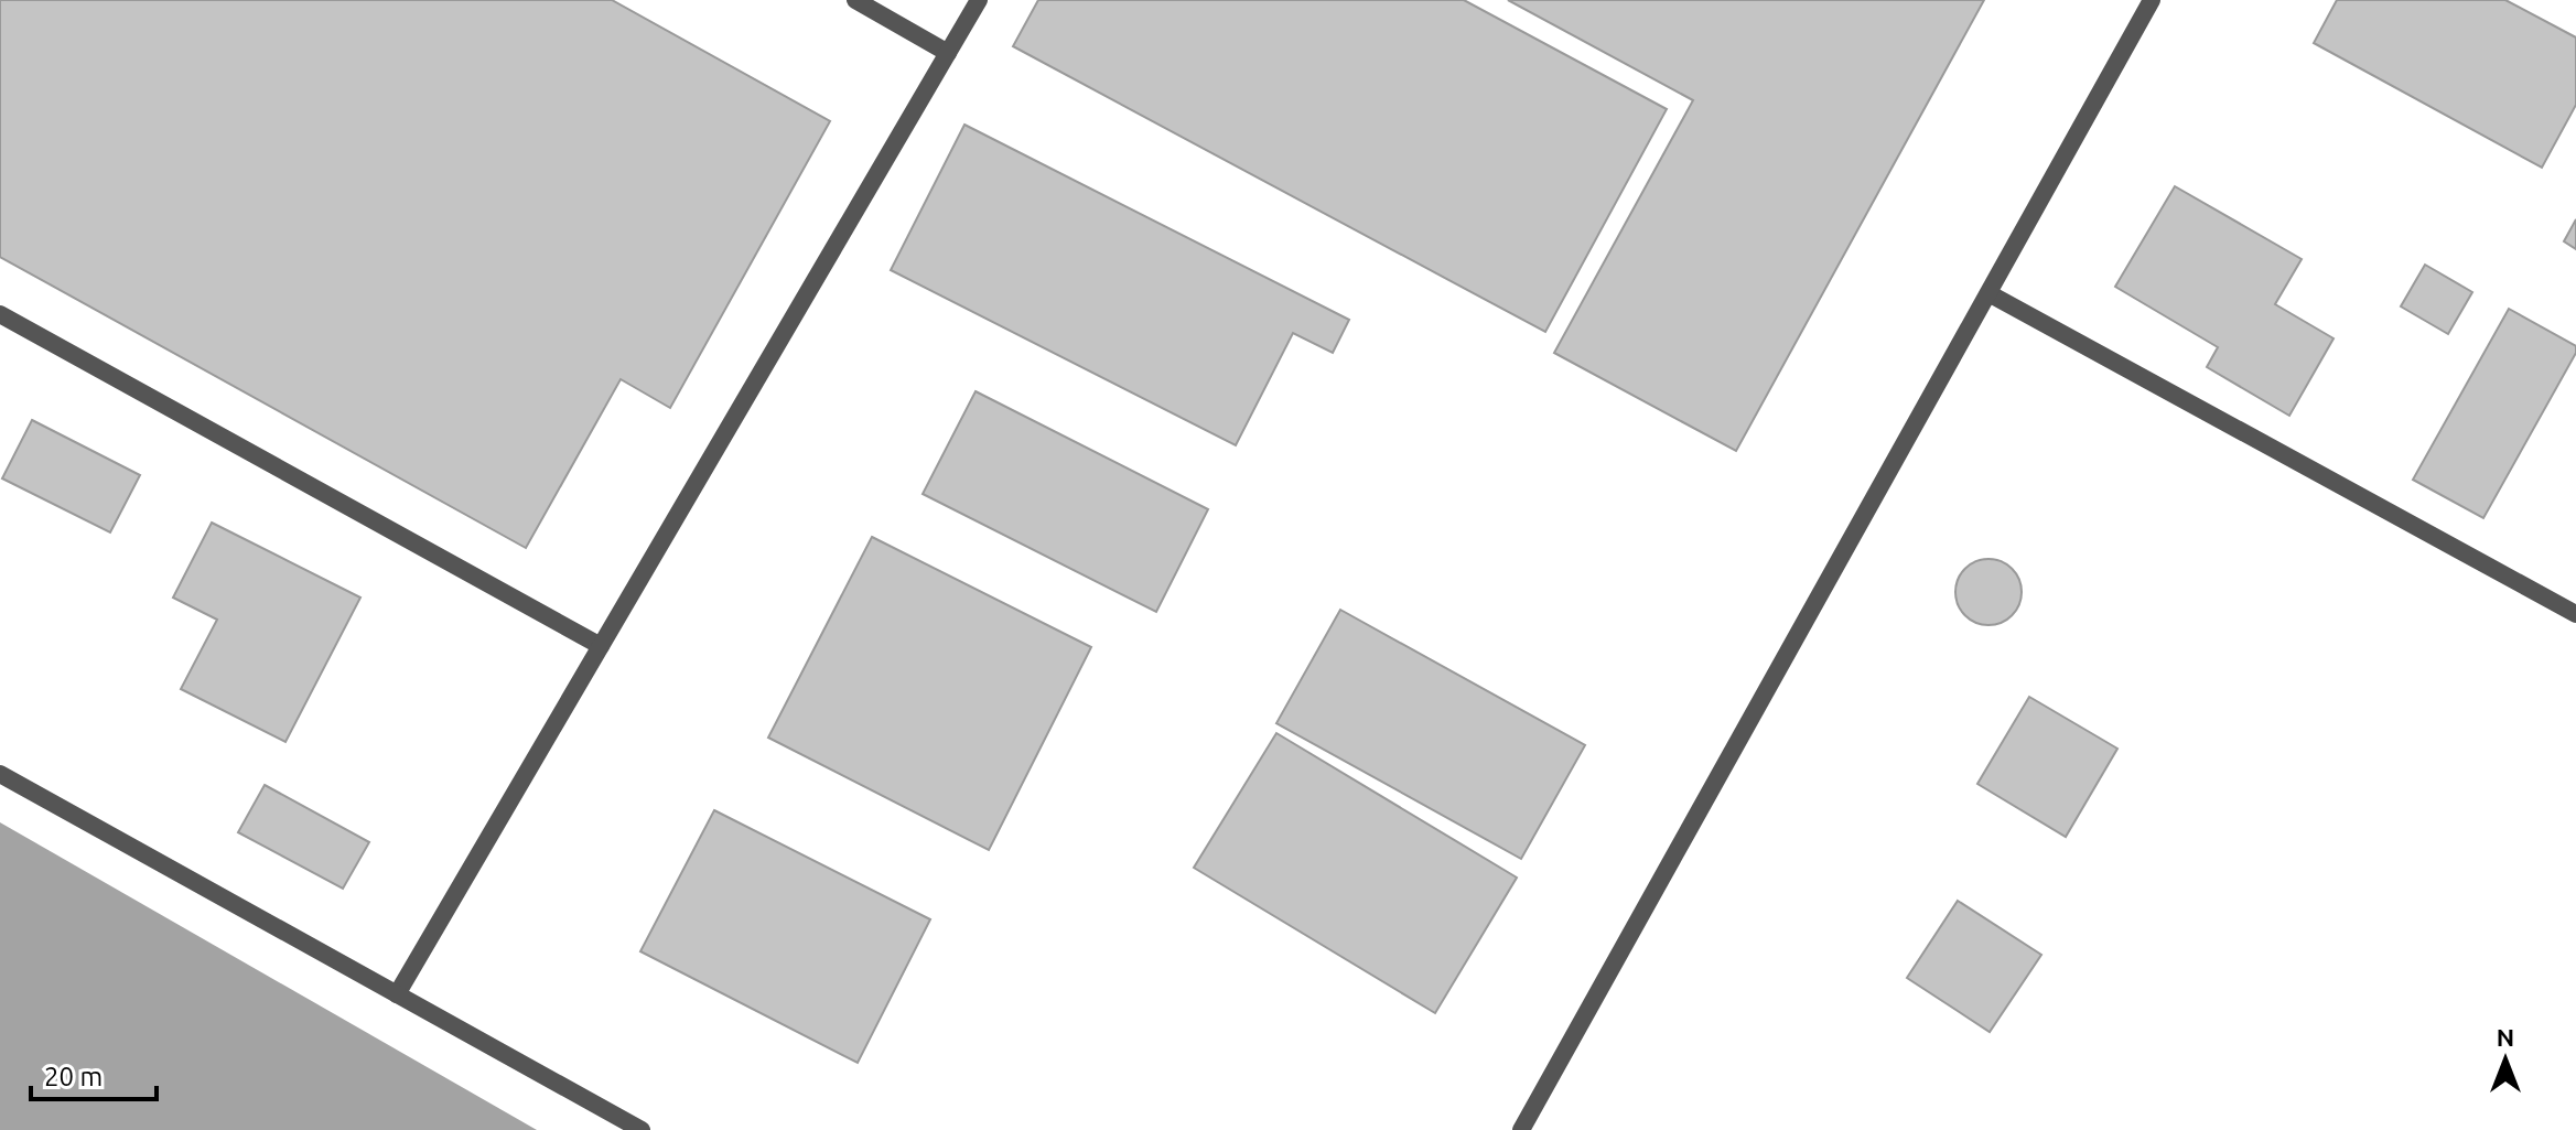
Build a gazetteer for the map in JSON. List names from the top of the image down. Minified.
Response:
{"scale_bar":"20 m","north":"top"}
